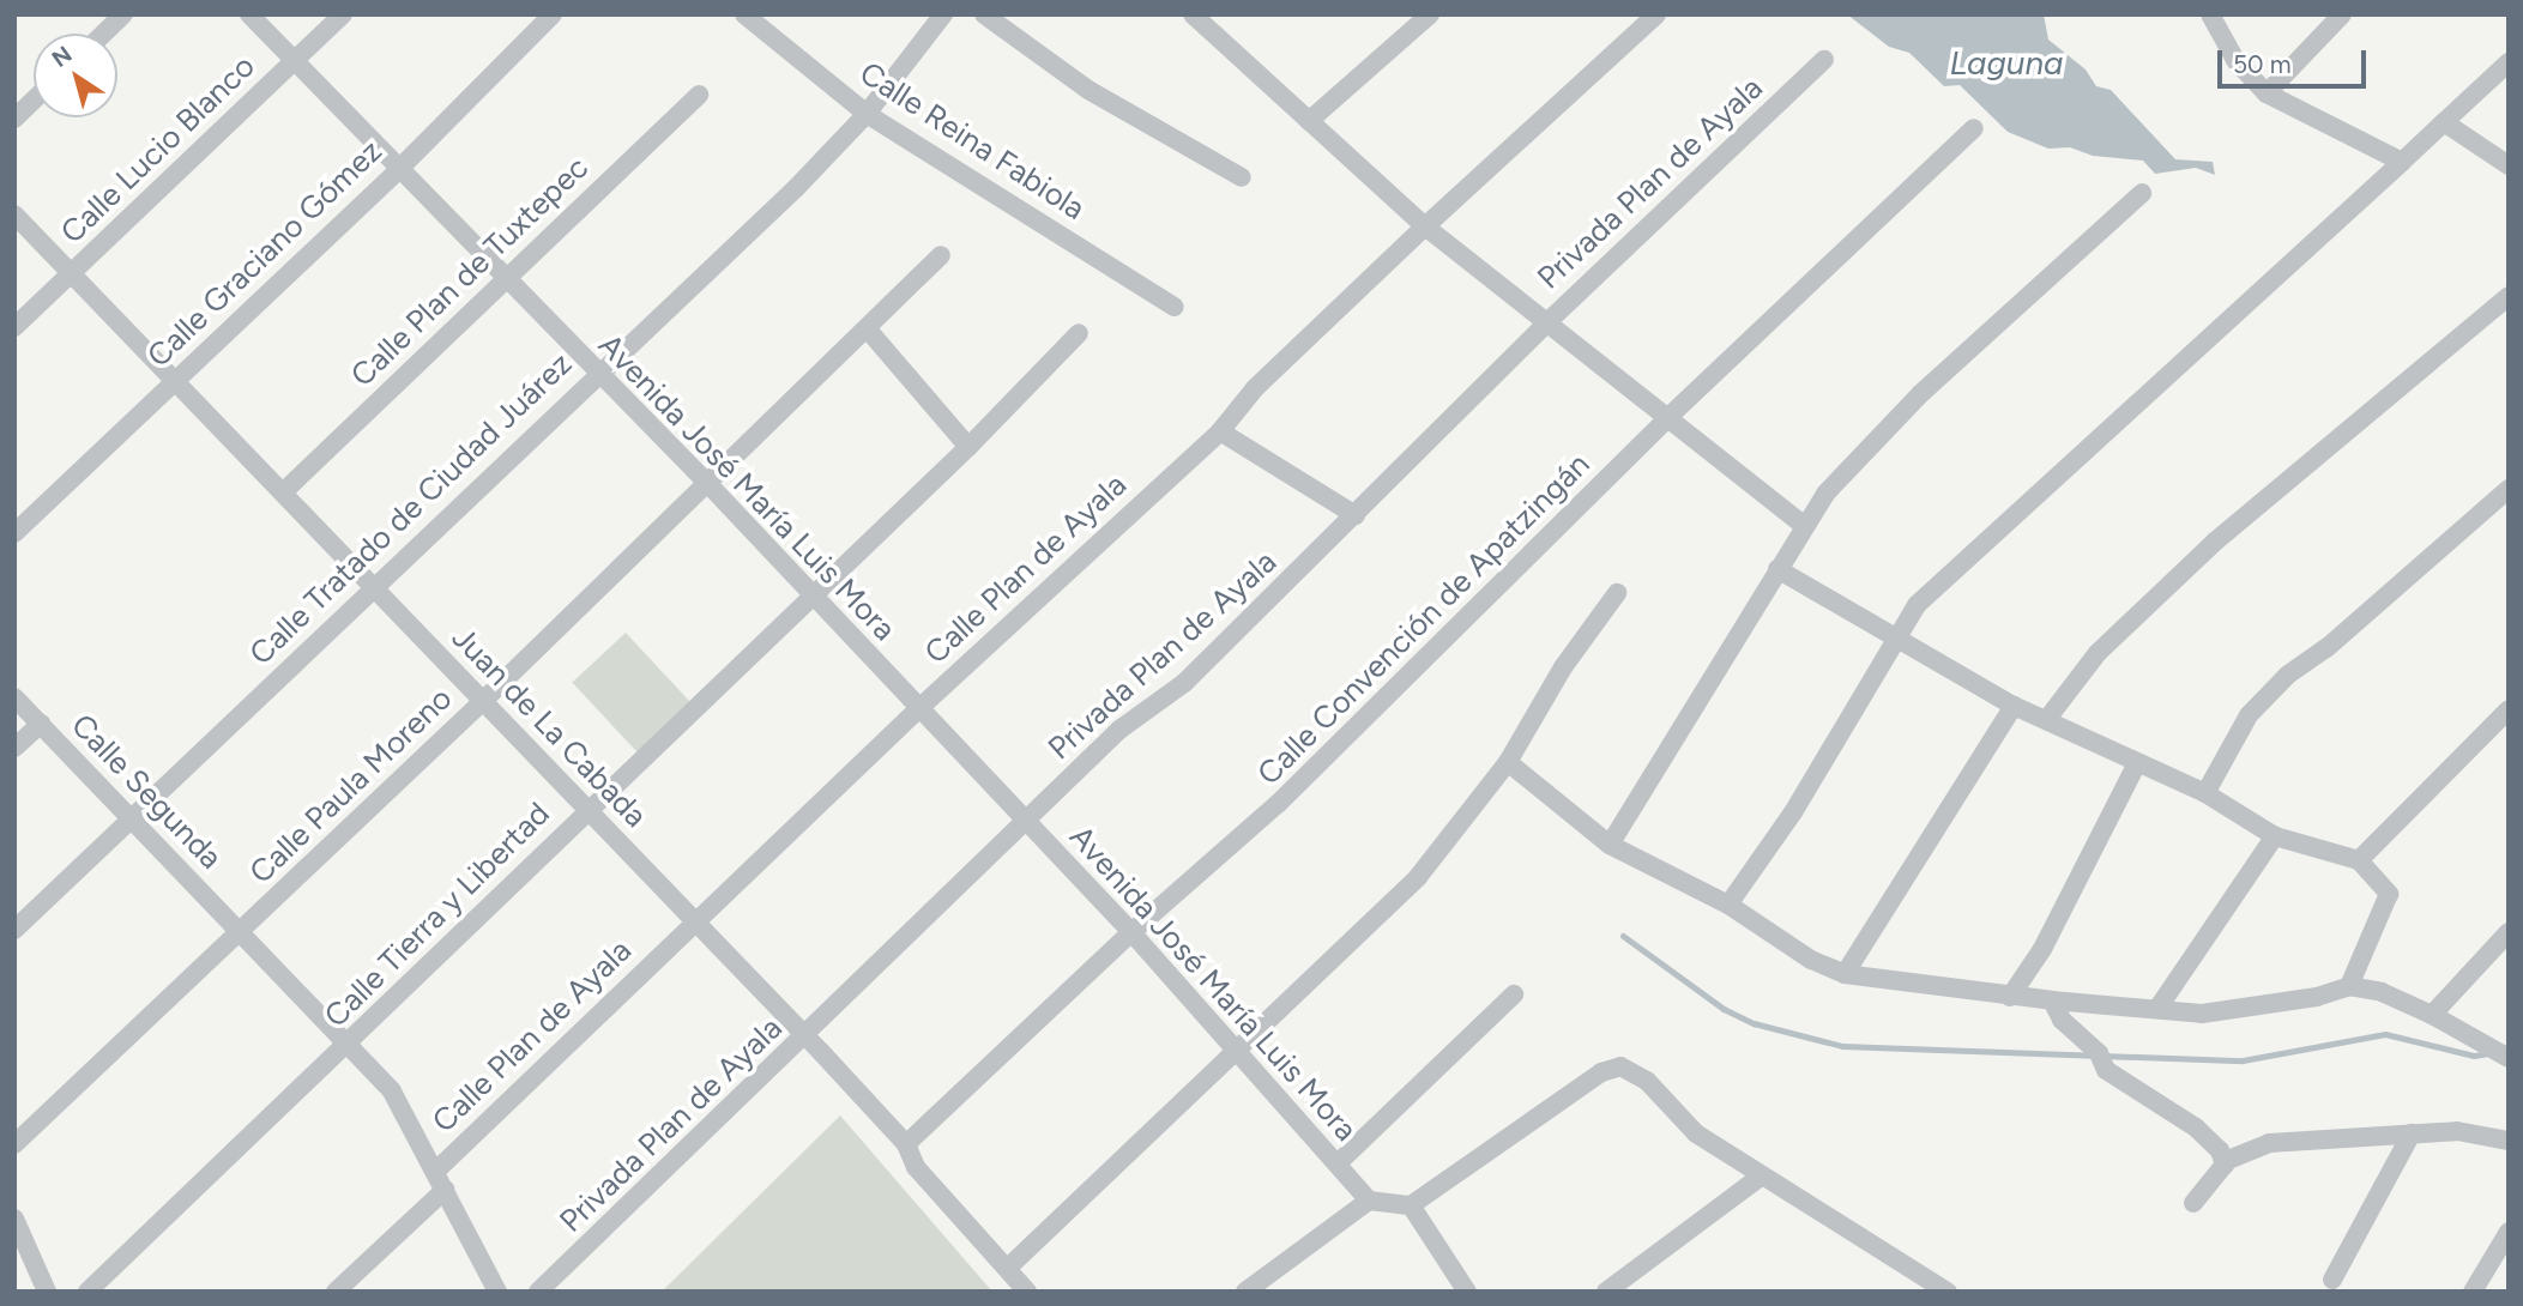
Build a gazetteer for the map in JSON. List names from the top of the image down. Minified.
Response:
{"streets":{"street":["Calle Reina Fabiola","Calle Lucio Blanco","Privada Plan de Ayala","Calle Graciano Gómez","Calle Plan de Tuxtepec","Avenida José María Luis Mora","Calle Tratado de Ciudad Juárez","Calle Plan de Ayala","Calle Convención de Apatzingán","Juan de La Cabada","Calle Paula Moreno","Calle Segunda","Calle Tierra y Libertad"]},"crossings":[["Calle Reina Fabiola","Calle Tratado de Ciudad Juárez"],["Calle Lucio Blanco","Avenida José María Luis Mora"],["Calle Lucio Blanco","Juan de La Cabada"],["Privada Plan de Ayala","Avenida José María Luis Mora"],["Privada Plan de Ayala","Juan de La Cabada"],["Calle Graciano Gómez","Avenida José María Luis Mora"],["Calle Graciano Gómez","Juan de La Cabada"],["Calle Plan de Tuxtepec","Avenida José María Luis Mora"],["Calle Plan de Tuxtepec","Juan de La Cabada"],["Avenida José María Luis Mora","Calle Tratado de Ciudad Juárez"],["Avenida José María Luis Mora","Calle Plan de Ayala"],["Avenida José María Luis Mora","Calle Convención de Apatzingán"],["Avenida José María Luis Mora","Calle Paula Moreno"],["Avenida José María Luis Mora","Calle Tierra y Libertad"],["Calle Tratado de Ciudad Juárez","Juan de La Cabada"],["Calle Tratado de Ciudad Juárez","Calle Segunda"],["Calle Plan de Ayala","Juan de La Cabada"],["Calle Plan de Ayala","Calle Segunda"],["Calle Convención de Apatzingán","Juan de La Cabada"],["Juan de La Cabada","Calle Paula Moreno"],["Juan de La Cabada","Calle Tierra y Libertad"],["Calle Paula Moreno","Calle Segunda"],["Calle Segunda","Calle Tierra y Libertad"]],"water":["Laguna"],"scale_bar":"50 m","north":"top left"}
